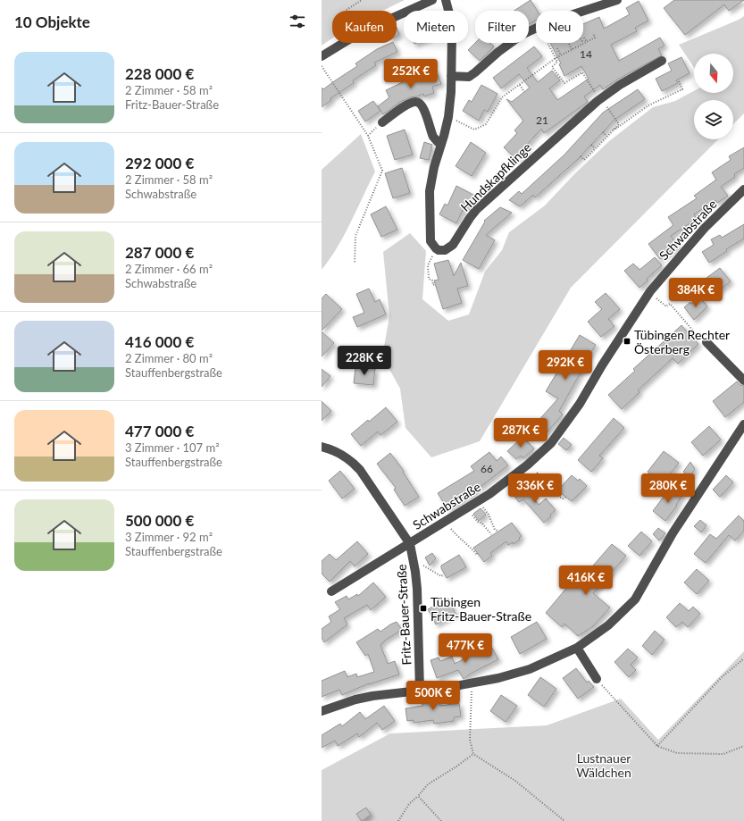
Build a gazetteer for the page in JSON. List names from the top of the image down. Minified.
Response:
{"streets":{"street":["Hundskapfklinge","Schwabstraße","Fritz-Bauer-Straße"]},"crossings":[["Schwabstraße","Fritz-Bauer-Straße"]],"parks":["Lustnauer Wäldchen"],"places":{"transit":["Tübingen Rechter Österberg","Tübingen Fritz-Bauer-Straße"]},"house_numbers":["14","21","66"],"north":"bottom","page":{"heading":"10 Objekte","chip":["Kaufen","Mieten","Filter","Neu"],"list":[{"name":"228 000 €","note":"2 Zimmer · 58 m² · Fritz-Bauer-Straße"},{"name":"292 000 €","note":"2 Zimmer · 58 m² · Schwabstraße"},{"name":"287 000 €","note":"2 Zimmer · 66 m² · Schwabstraße"},{"name":"416 000 €","note":"2 Zimmer · 80 m² · Stauffenbergstraße"},{"name":"477 000 €","note":"3 Zimmer · 107 m² · Stauffenbergstraße"},{"name":"500 000 €","note":"3 Zimmer · 92 m² · Stauffenbergstraße"}],"price":["252K €","384K €","228K €","292K €","287K €","336K €","280K €","416K €","477K €","500K €"]}}
